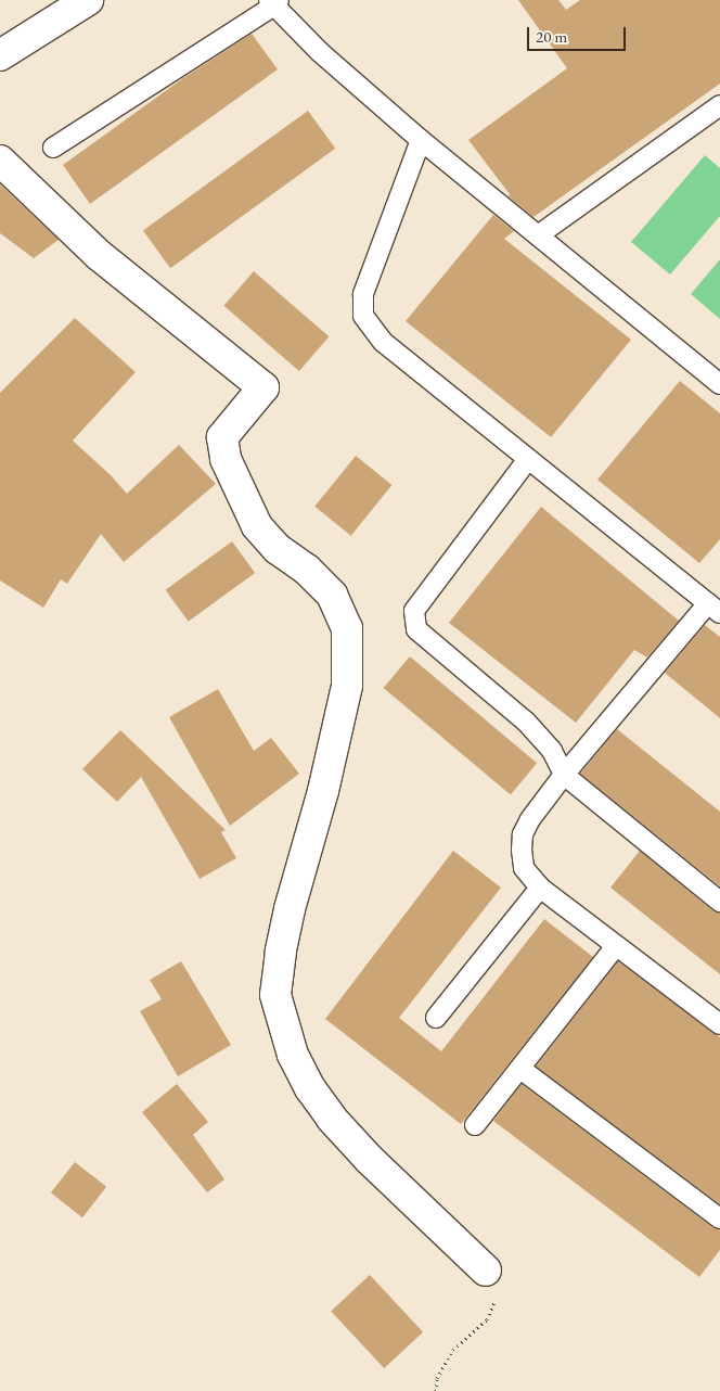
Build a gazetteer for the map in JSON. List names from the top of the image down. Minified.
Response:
{"scale_bar":"20 m"}
